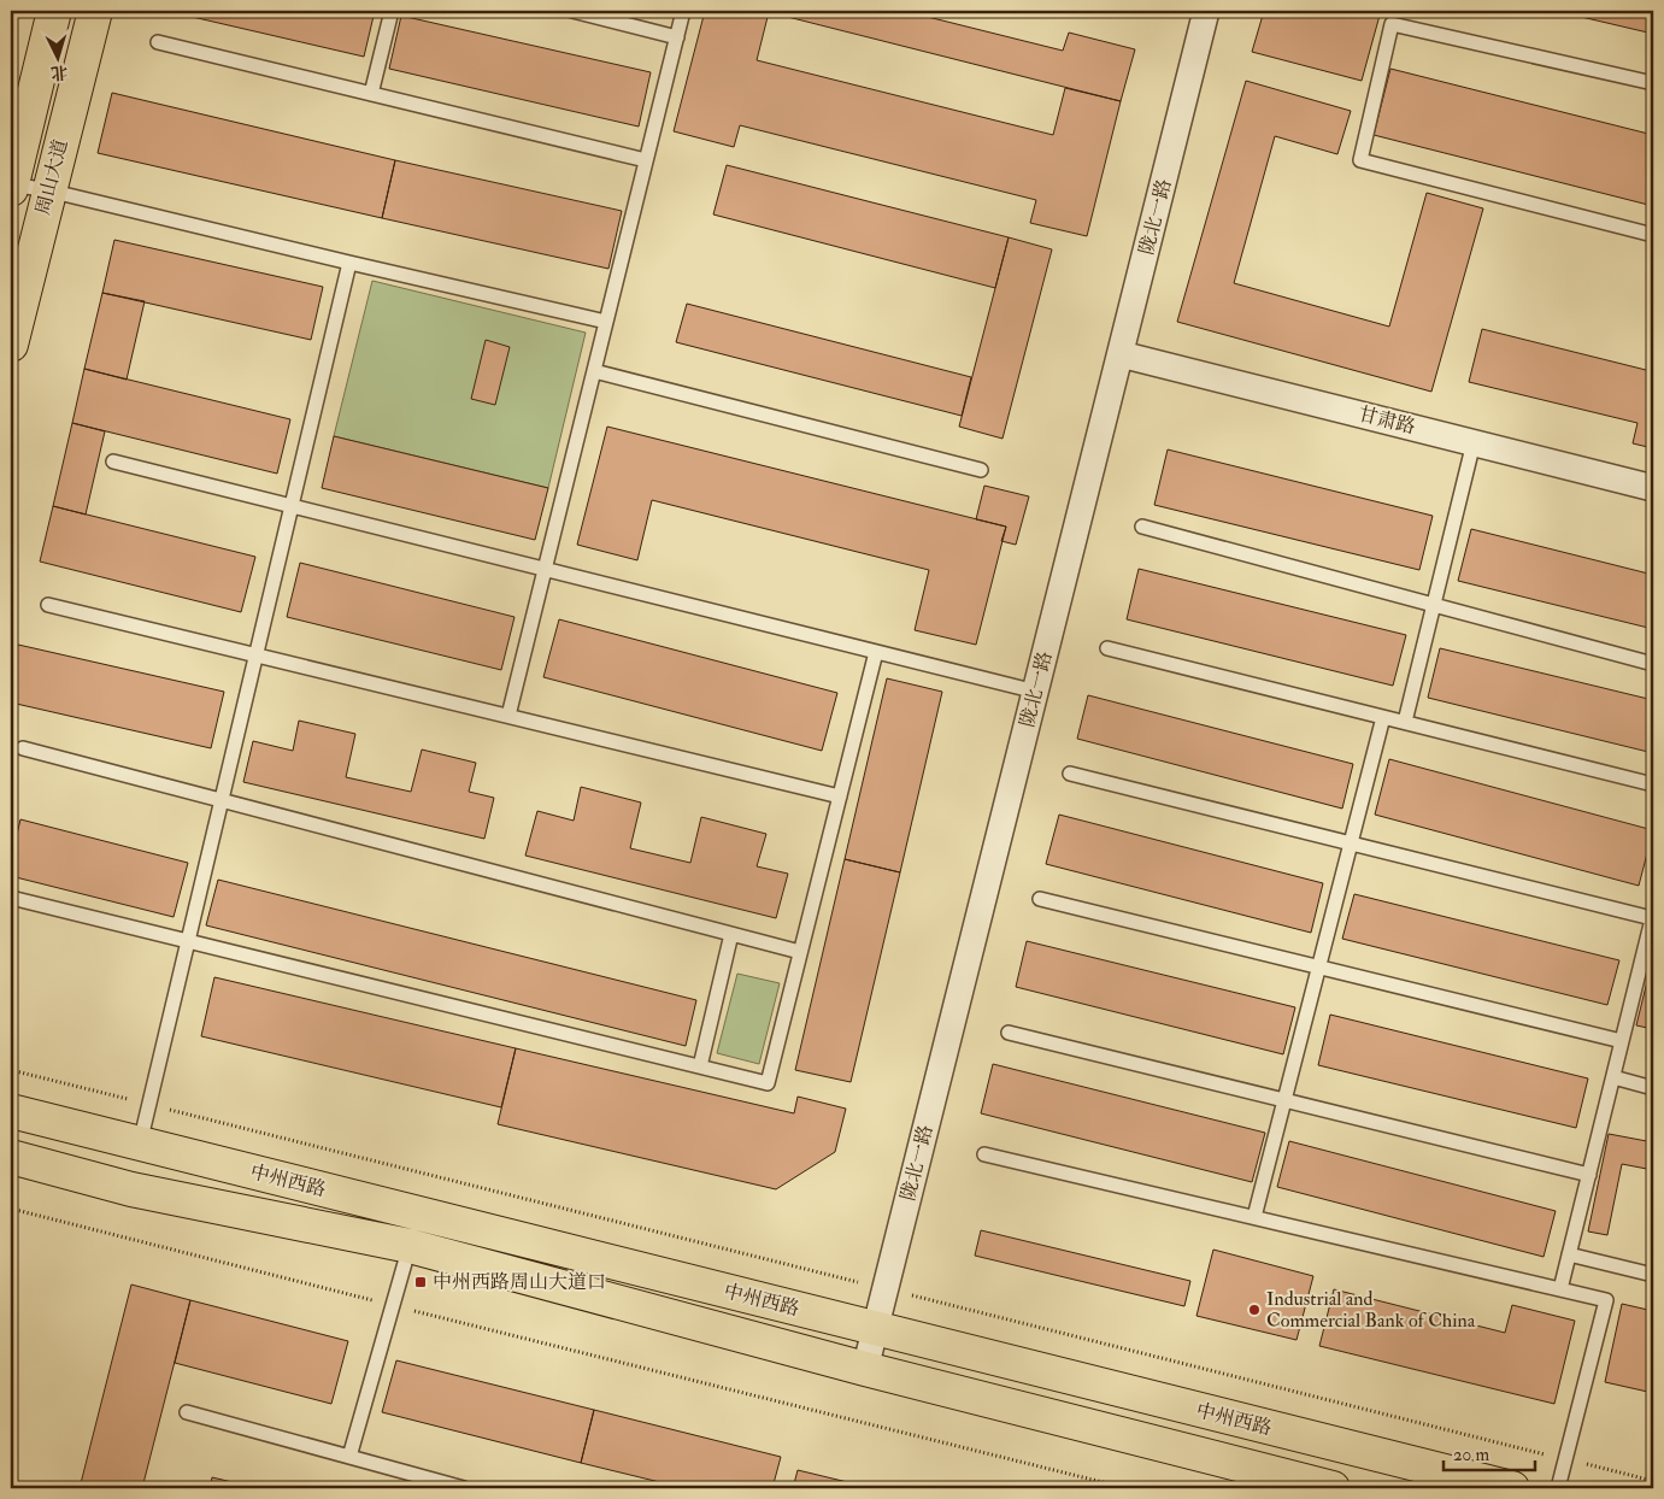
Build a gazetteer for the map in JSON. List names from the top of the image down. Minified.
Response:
{"streets":{"main road":["周山大道","中州西路"],"street":["陇北一路","甘肃路"]},"crossings":[["陇北一路","甘肃路"],["陇北一路","中州西路"]],"places":{"transit":["中州西路周山大道口"],"other":["Industrial and Commercial Bank of China"]},"scale_bar":"20 m","north":"bottom"}
